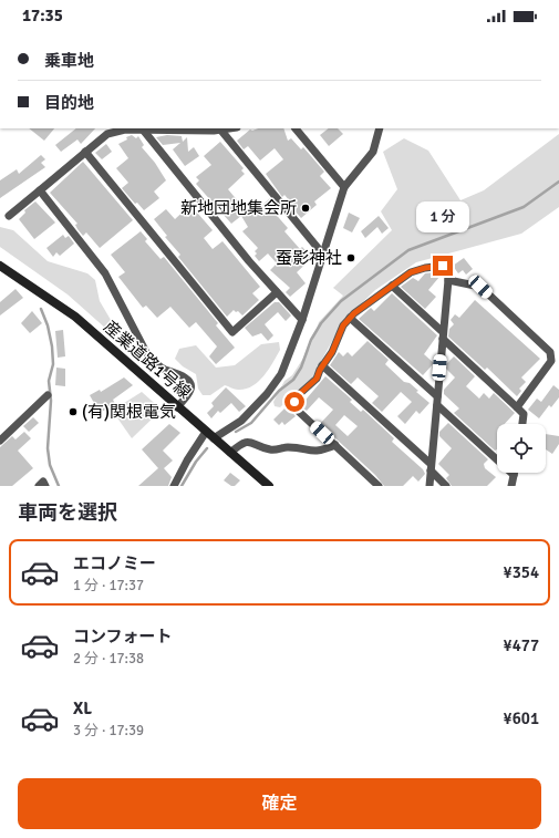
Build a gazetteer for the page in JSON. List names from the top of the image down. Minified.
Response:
{"streets":{"street":["産業道路1号線"]},"places":["新地団地集会所","蚕影神社","(有)関根電気"],"page":{"status":"17:35","banner":["乗車地","目的地"],"bubble":"1 分","heading":"車両を選択","list":[{"name":"エコノミー","note":"1 分 · 17:37","value":"¥354"},{"name":"コンフォート","note":"2 分 · 17:38","value":"¥477"},{"name":"XL","note":"3 分 · 17:39","value":"¥601"}],"buttons":"確定"}}
